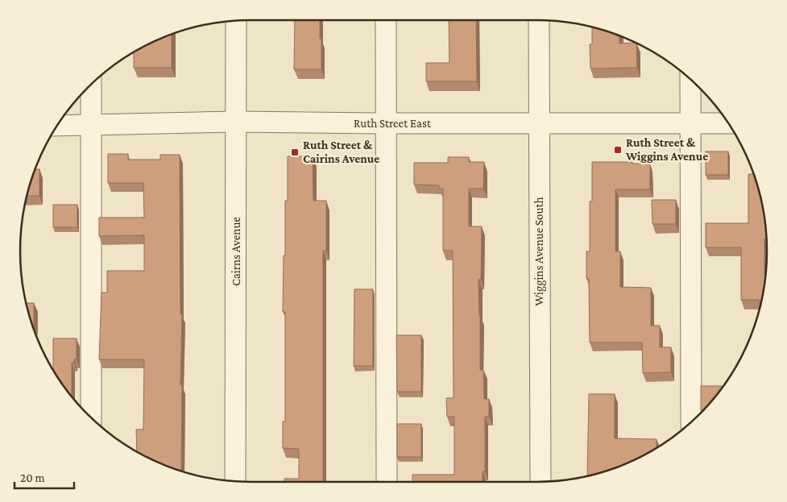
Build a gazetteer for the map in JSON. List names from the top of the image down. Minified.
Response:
{"streets":{"street":["Ruth Street East","Cairns Avenue","Wiggins Avenue South"]},"crossings":[["Ruth Street East","Cairns Avenue"],["Ruth Street East","Wiggins Avenue South"]],"places":{"transit":["Ruth Street & Wiggins Avenue","Ruth Street & Cairins Avenue"]},"scale_bar":"20 m"}
